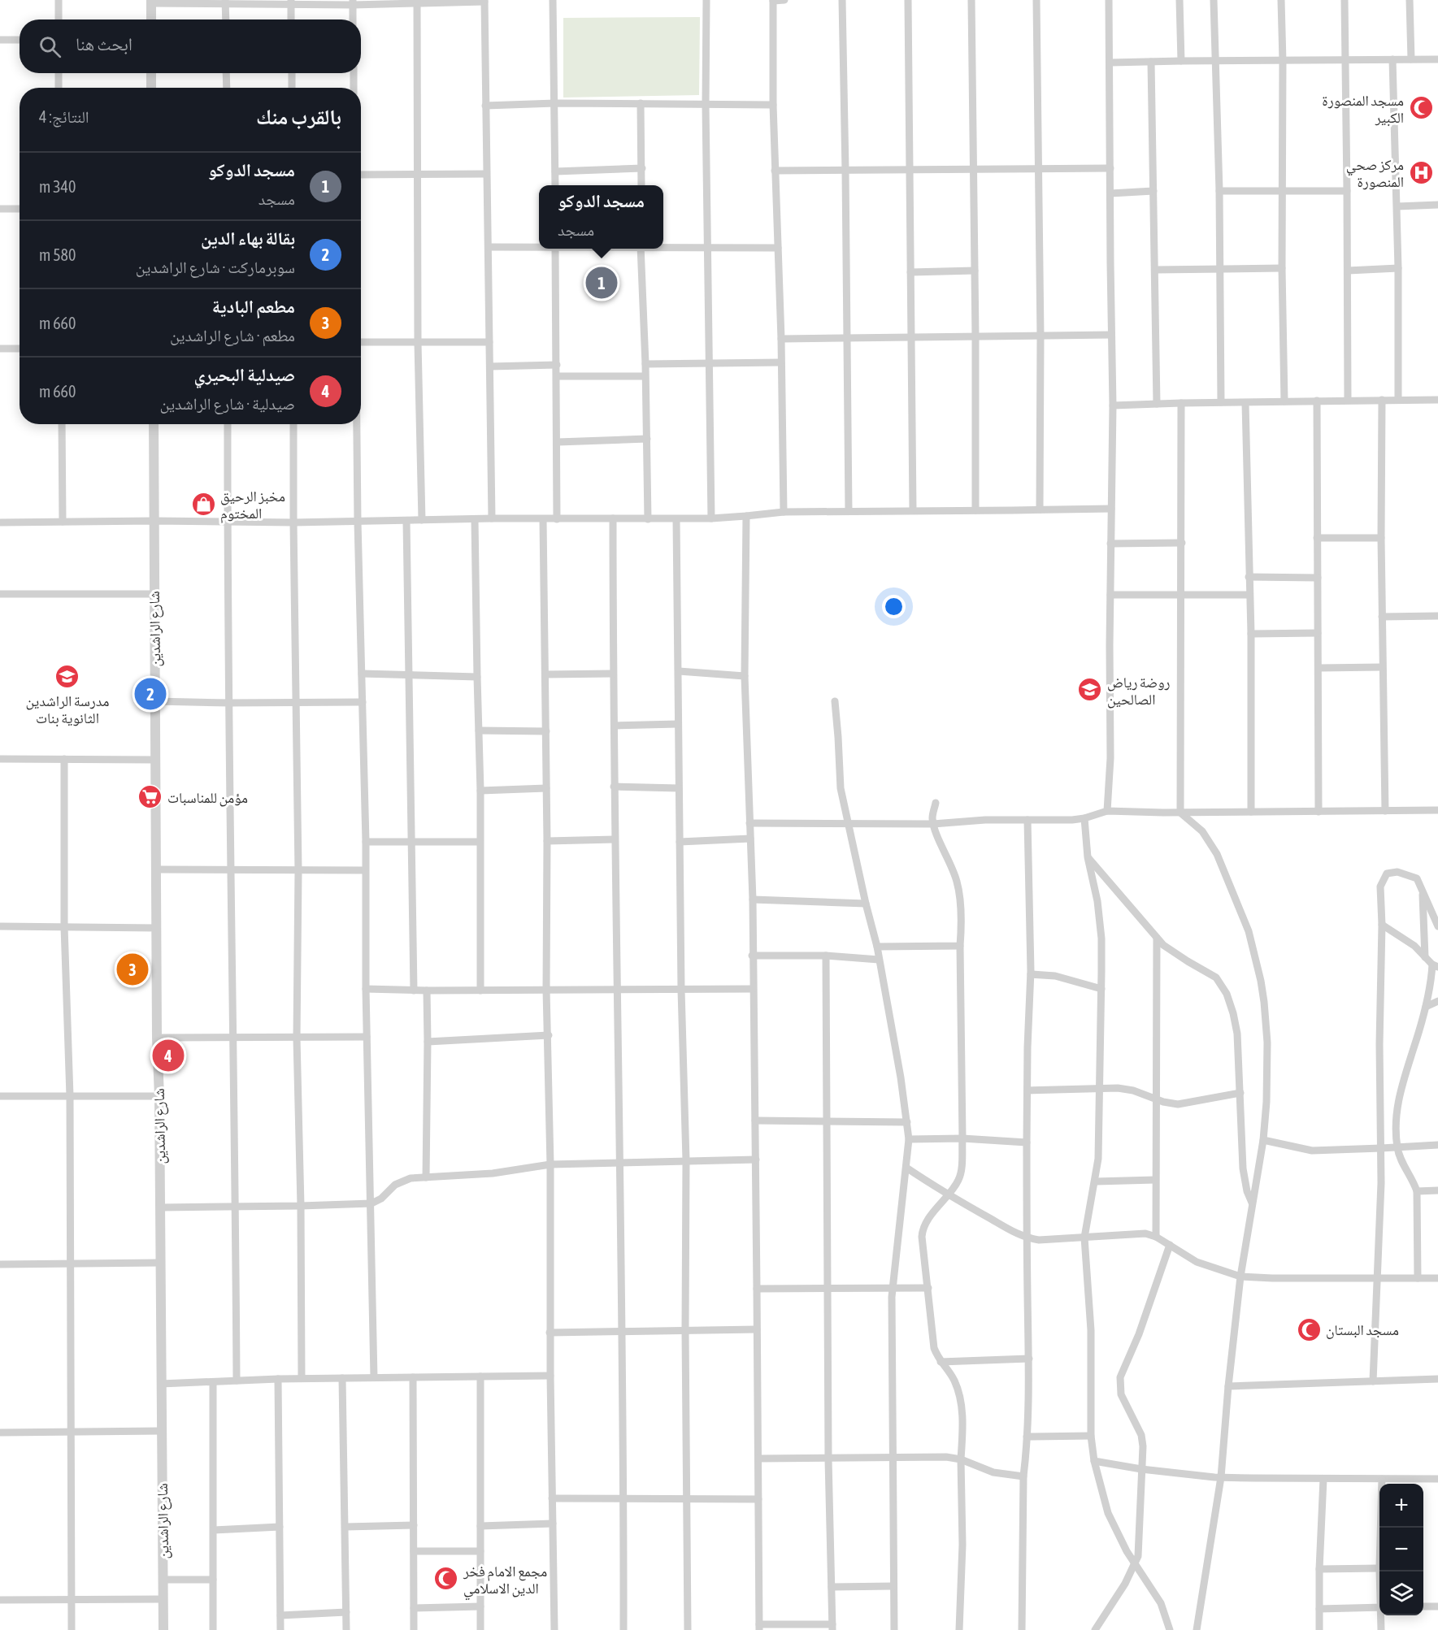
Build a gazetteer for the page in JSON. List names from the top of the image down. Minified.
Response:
{"streets":{"street":["شارع الراشدين"]},"places":{"mosque":["مسجد المنصورة الكبير","مسجد البستان","مجمع الامام فخر الدين الاسلامي"],"hospital":["مركز صحي المنصورة"],"shop":["مخبز الرحيق المختوم"],"school or university":["مدرسة الراشدين الثانوية بنات","روضة رياض الصالحين"],"supermarket":["مؤمن للمناسبات"]},"page":{"search":"ابحث هنا","heading":["بالقرب منك","النتائج: 4"],"list":[{"mark":"1","name":"مسجد الدوكو","note":"مسجد","value":"340 m"},{"mark":"2","name":"بقالة بهاء الدين","note":"سوبرماركت · شارع الراشدين","value":"580 m"},{"mark":"3","name":"مطعم البادية","note":"مطعم · شارع الراشدين","value":"660 m"},{"mark":"4","name":"صيدلية البحيري","note":"صيدلية · شارع الراشدين","value":"660 m"}],"popup":["مسجد الدوكو","مسجد"],"pins":["1","2","3","4"],"map_buttons":["+","−"]}}
